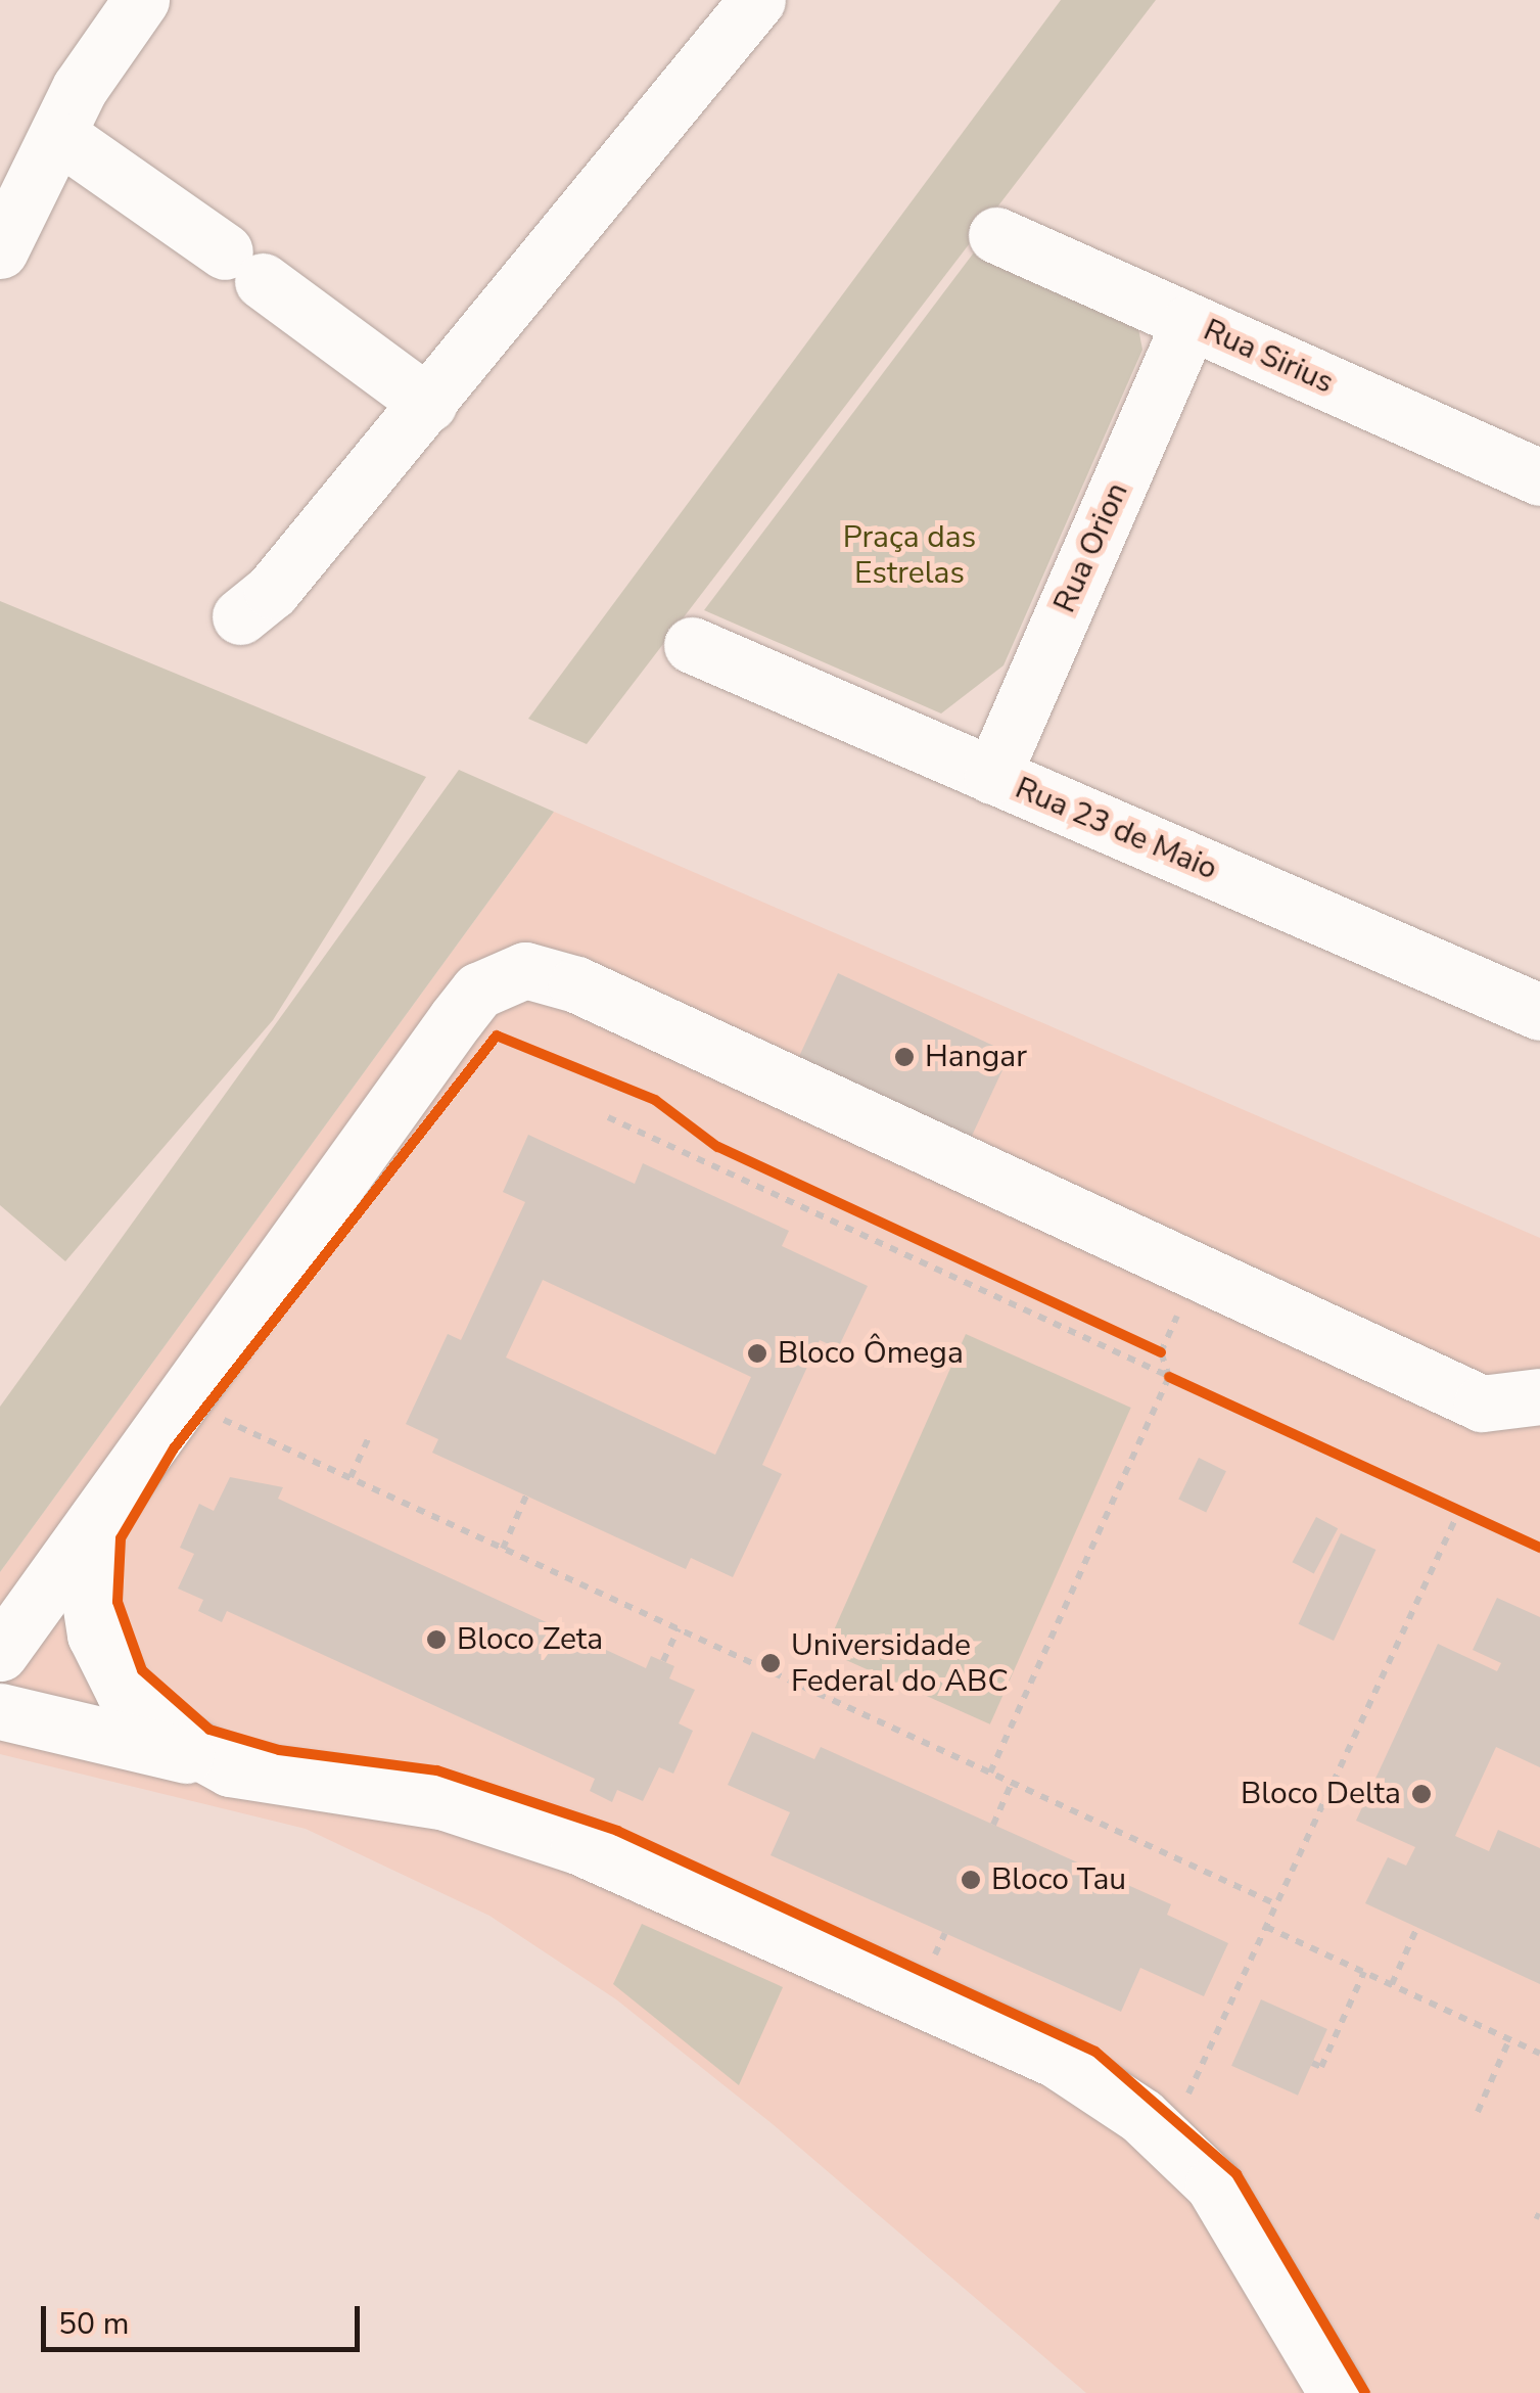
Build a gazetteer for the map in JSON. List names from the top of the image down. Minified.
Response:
{"streets":{"street":["Rua Sirius","Rua Orion","Rua 23 de Maio"]},"crossings":[["Rua Sirius","Rua Orion"],["Rua Orion","Rua 23 de Maio"]],"parks":["Praça das Estrelas"],"places":["Hangar","Bloco Ômega","Bloco Zeta","Universidade Federal do ABC","Bloco Delta","Bloco Tau"],"scale_bar":"50 m"}
